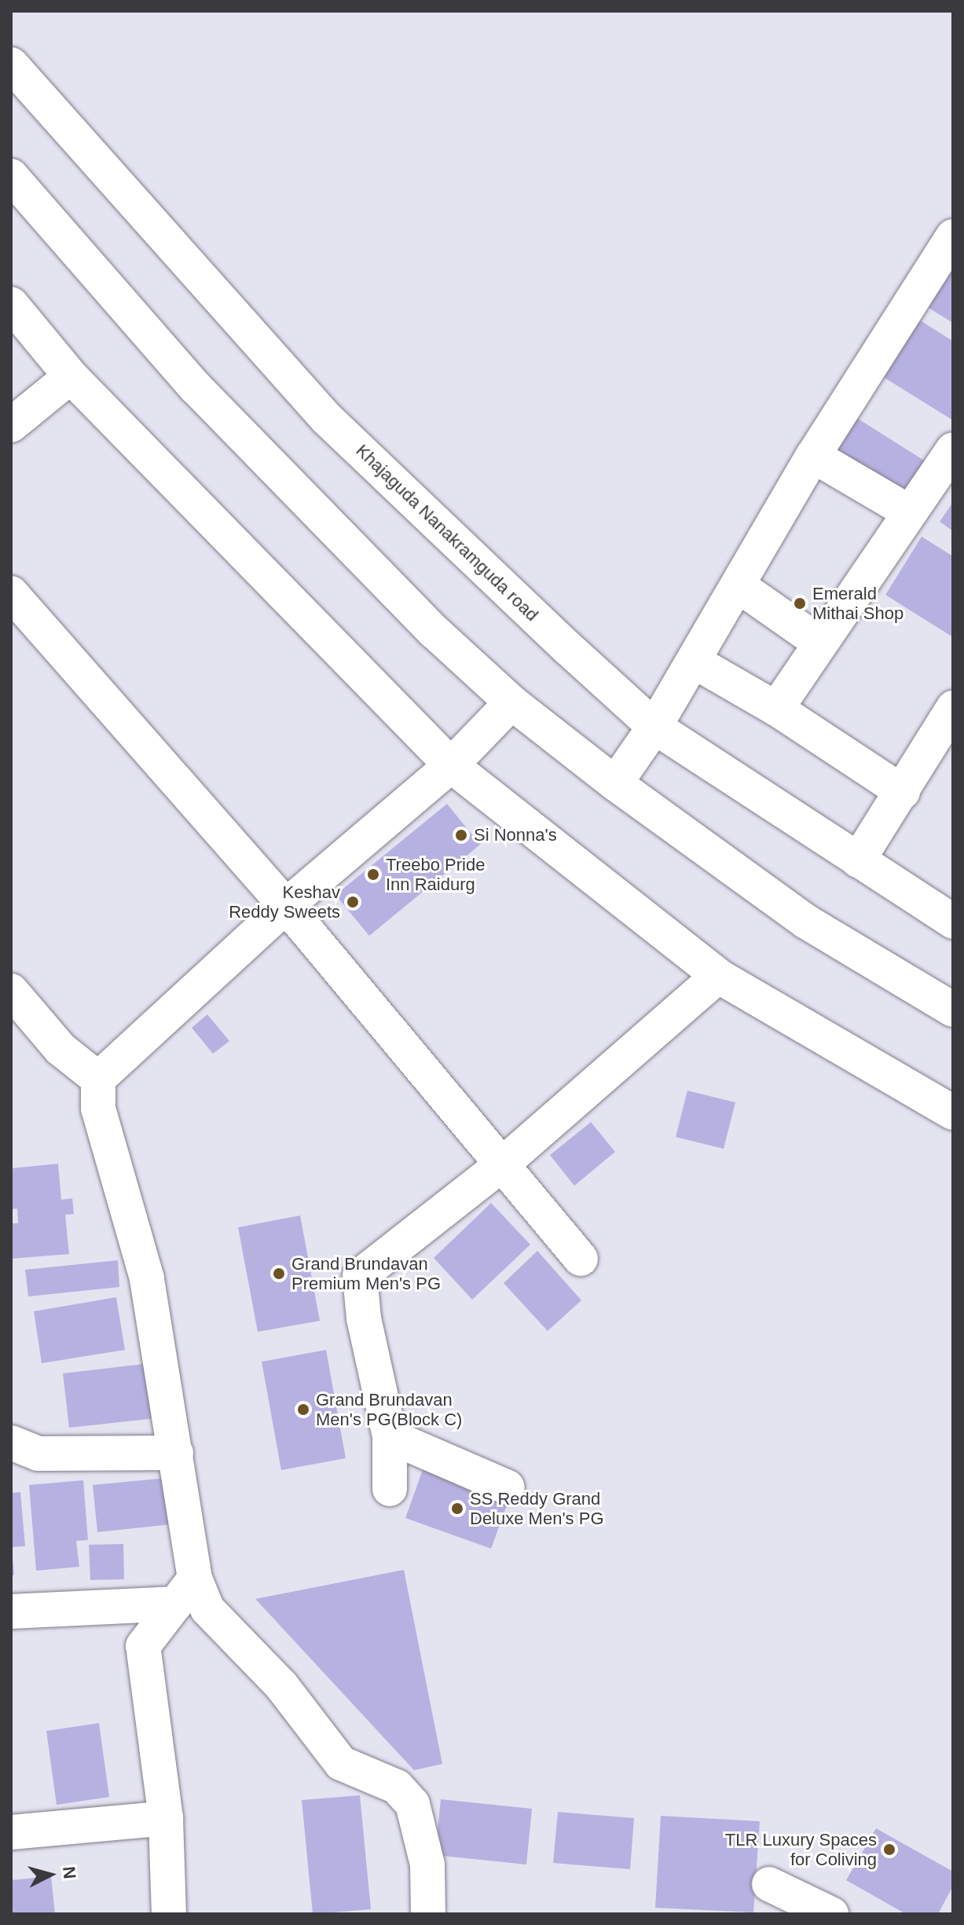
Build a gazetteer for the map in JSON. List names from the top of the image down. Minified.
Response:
{"streets":{"street":["Khajaguda Nanakramguda road"]},"places":["Emerald Mithai Shop","Si Nonna's","Treebo Pride Inn Raidurg","Keshav Reddy Sweets","Grand Brundavan Premium Men's PG","Grand Brundavan Men's PG(Block C)","SS Reddy Grand Deluxe Men's PG","TLR Luxury Spaces for Coliving"],"north":"right"}
